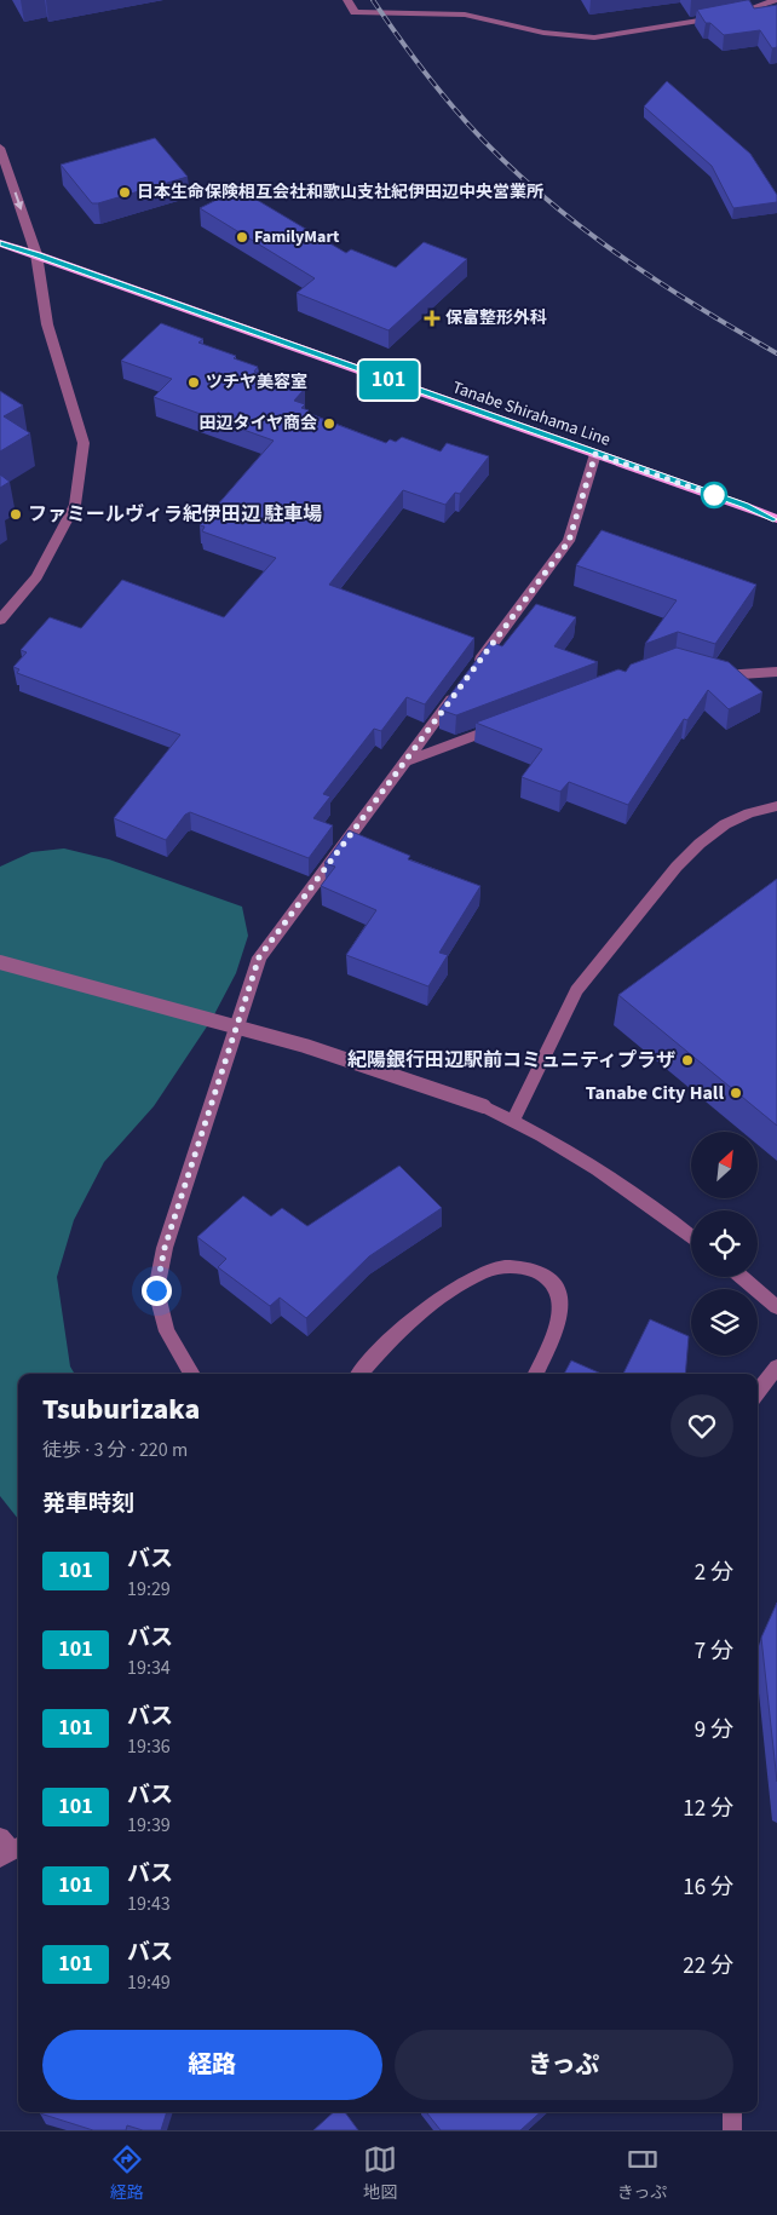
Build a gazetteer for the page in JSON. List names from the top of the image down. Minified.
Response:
{"streets":{"main road":["Tanabe Shirahama Line"]},"places":{"other":["日本生命保険相互会社和歌山支社紀伊田辺中央営業所","FamilyMart","ツチヤ美容室","田辺タイヤ商会","ファミールヴィラ紀伊田辺 駐車場","紀陽銀行田辺駅前コミュニティプラザ","Tanabe City Hall"],"health":["保富整形外科"]},"lines":["bus line 101"],"north":"top right","page":{"on_map":"101","heading":[["Tsuburizaka","徒歩 · 3 分 · 220 m"],"発車時刻"],"list":[{"mark":"101","name":"バス","note":"19:29","value":"2 分"},{"mark":"101","name":"バス","note":"19:34","value":"7 分"},{"mark":"101","name":"バス","note":"19:36","value":"9 分"},{"mark":"101","name":"バス","note":"19:39","value":"12 分"},{"mark":"101","name":"バス","note":"19:43","value":"16 分"},{"mark":"101","name":"バス","note":"19:49","value":"22 分"}],"buttons":["経路","きっぷ"],"tabs":["経路","地図","きっぷ"]}}
